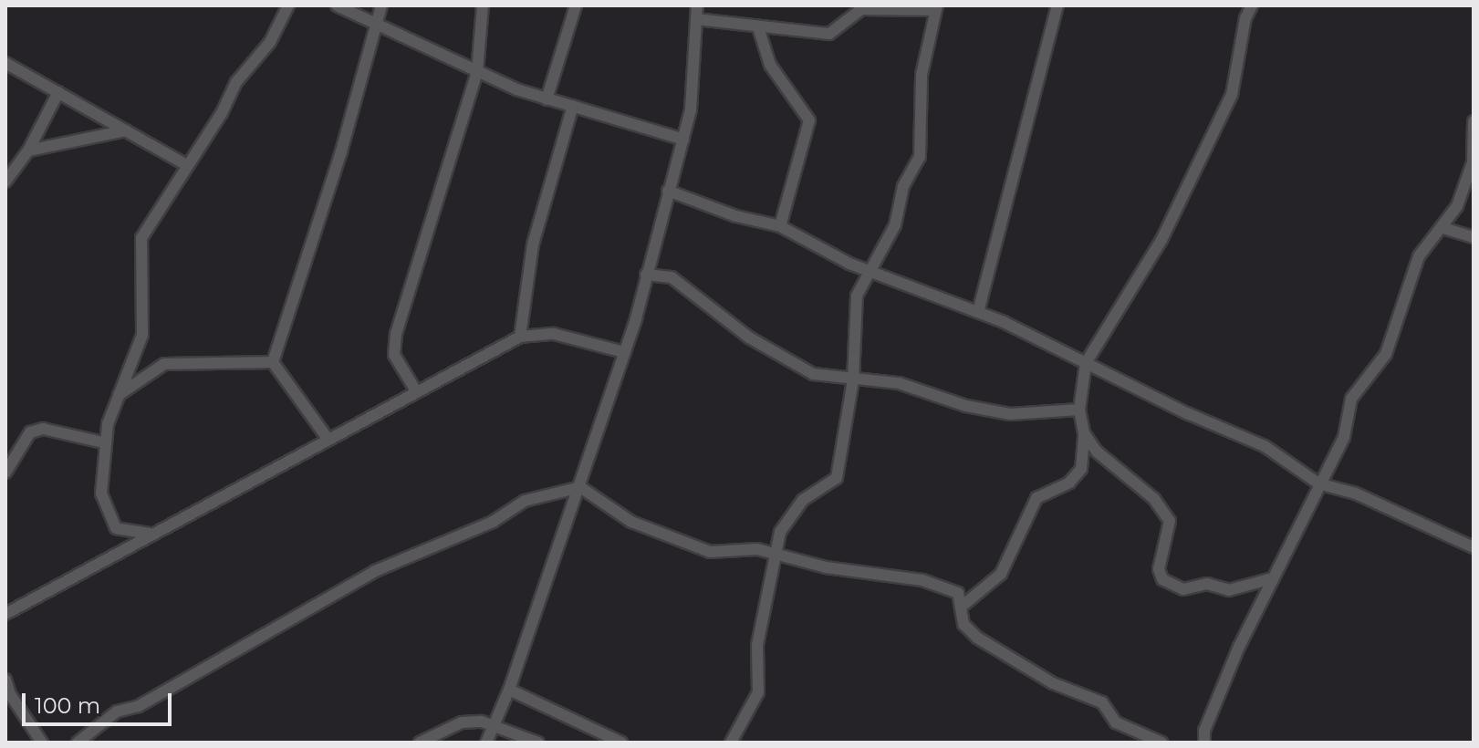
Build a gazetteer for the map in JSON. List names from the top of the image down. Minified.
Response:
{"scale_bar":"100 m"}
